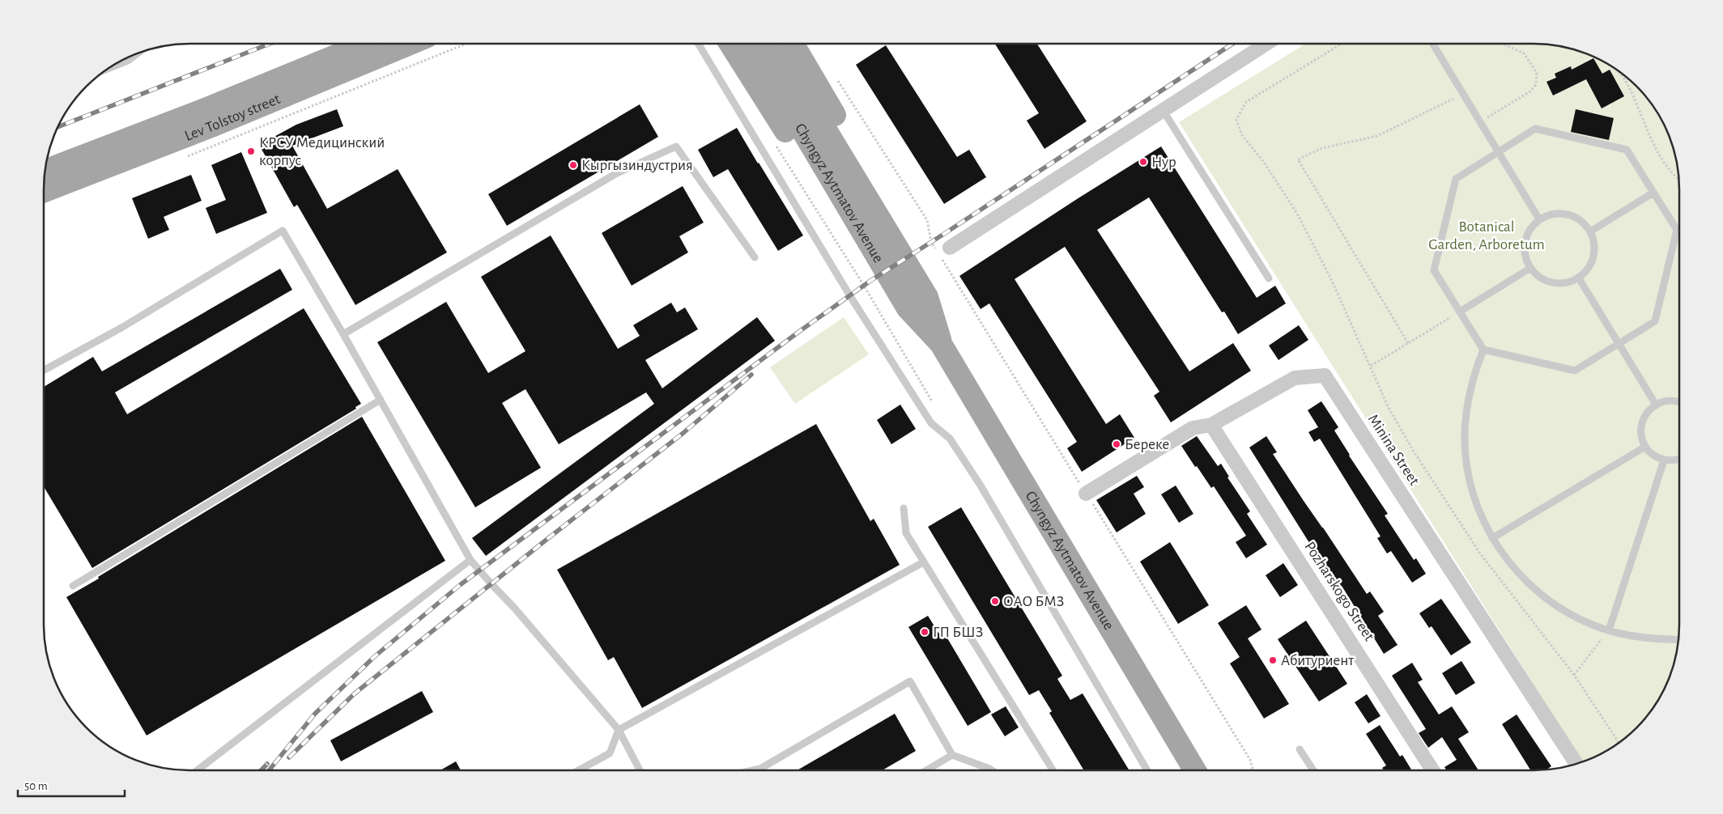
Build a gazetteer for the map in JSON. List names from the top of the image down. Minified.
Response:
{"streets":{"main road":["Lev Tolstoy street","Chyngyz Aytmatov Avenue"],"street":["Minina Street","Pozharskogo Street"]},"crossings":[["Minina Street","Pozharskogo Street"]],"parks":["Botanical Garden, Arboretum"],"places":["КРСУ Медицинский корпус","Нур","Кыргызиндустрия","Береке","ОАО БМЗ","ГП БШЗ","Абитуриент"],"scale_bar":"50 m"}
